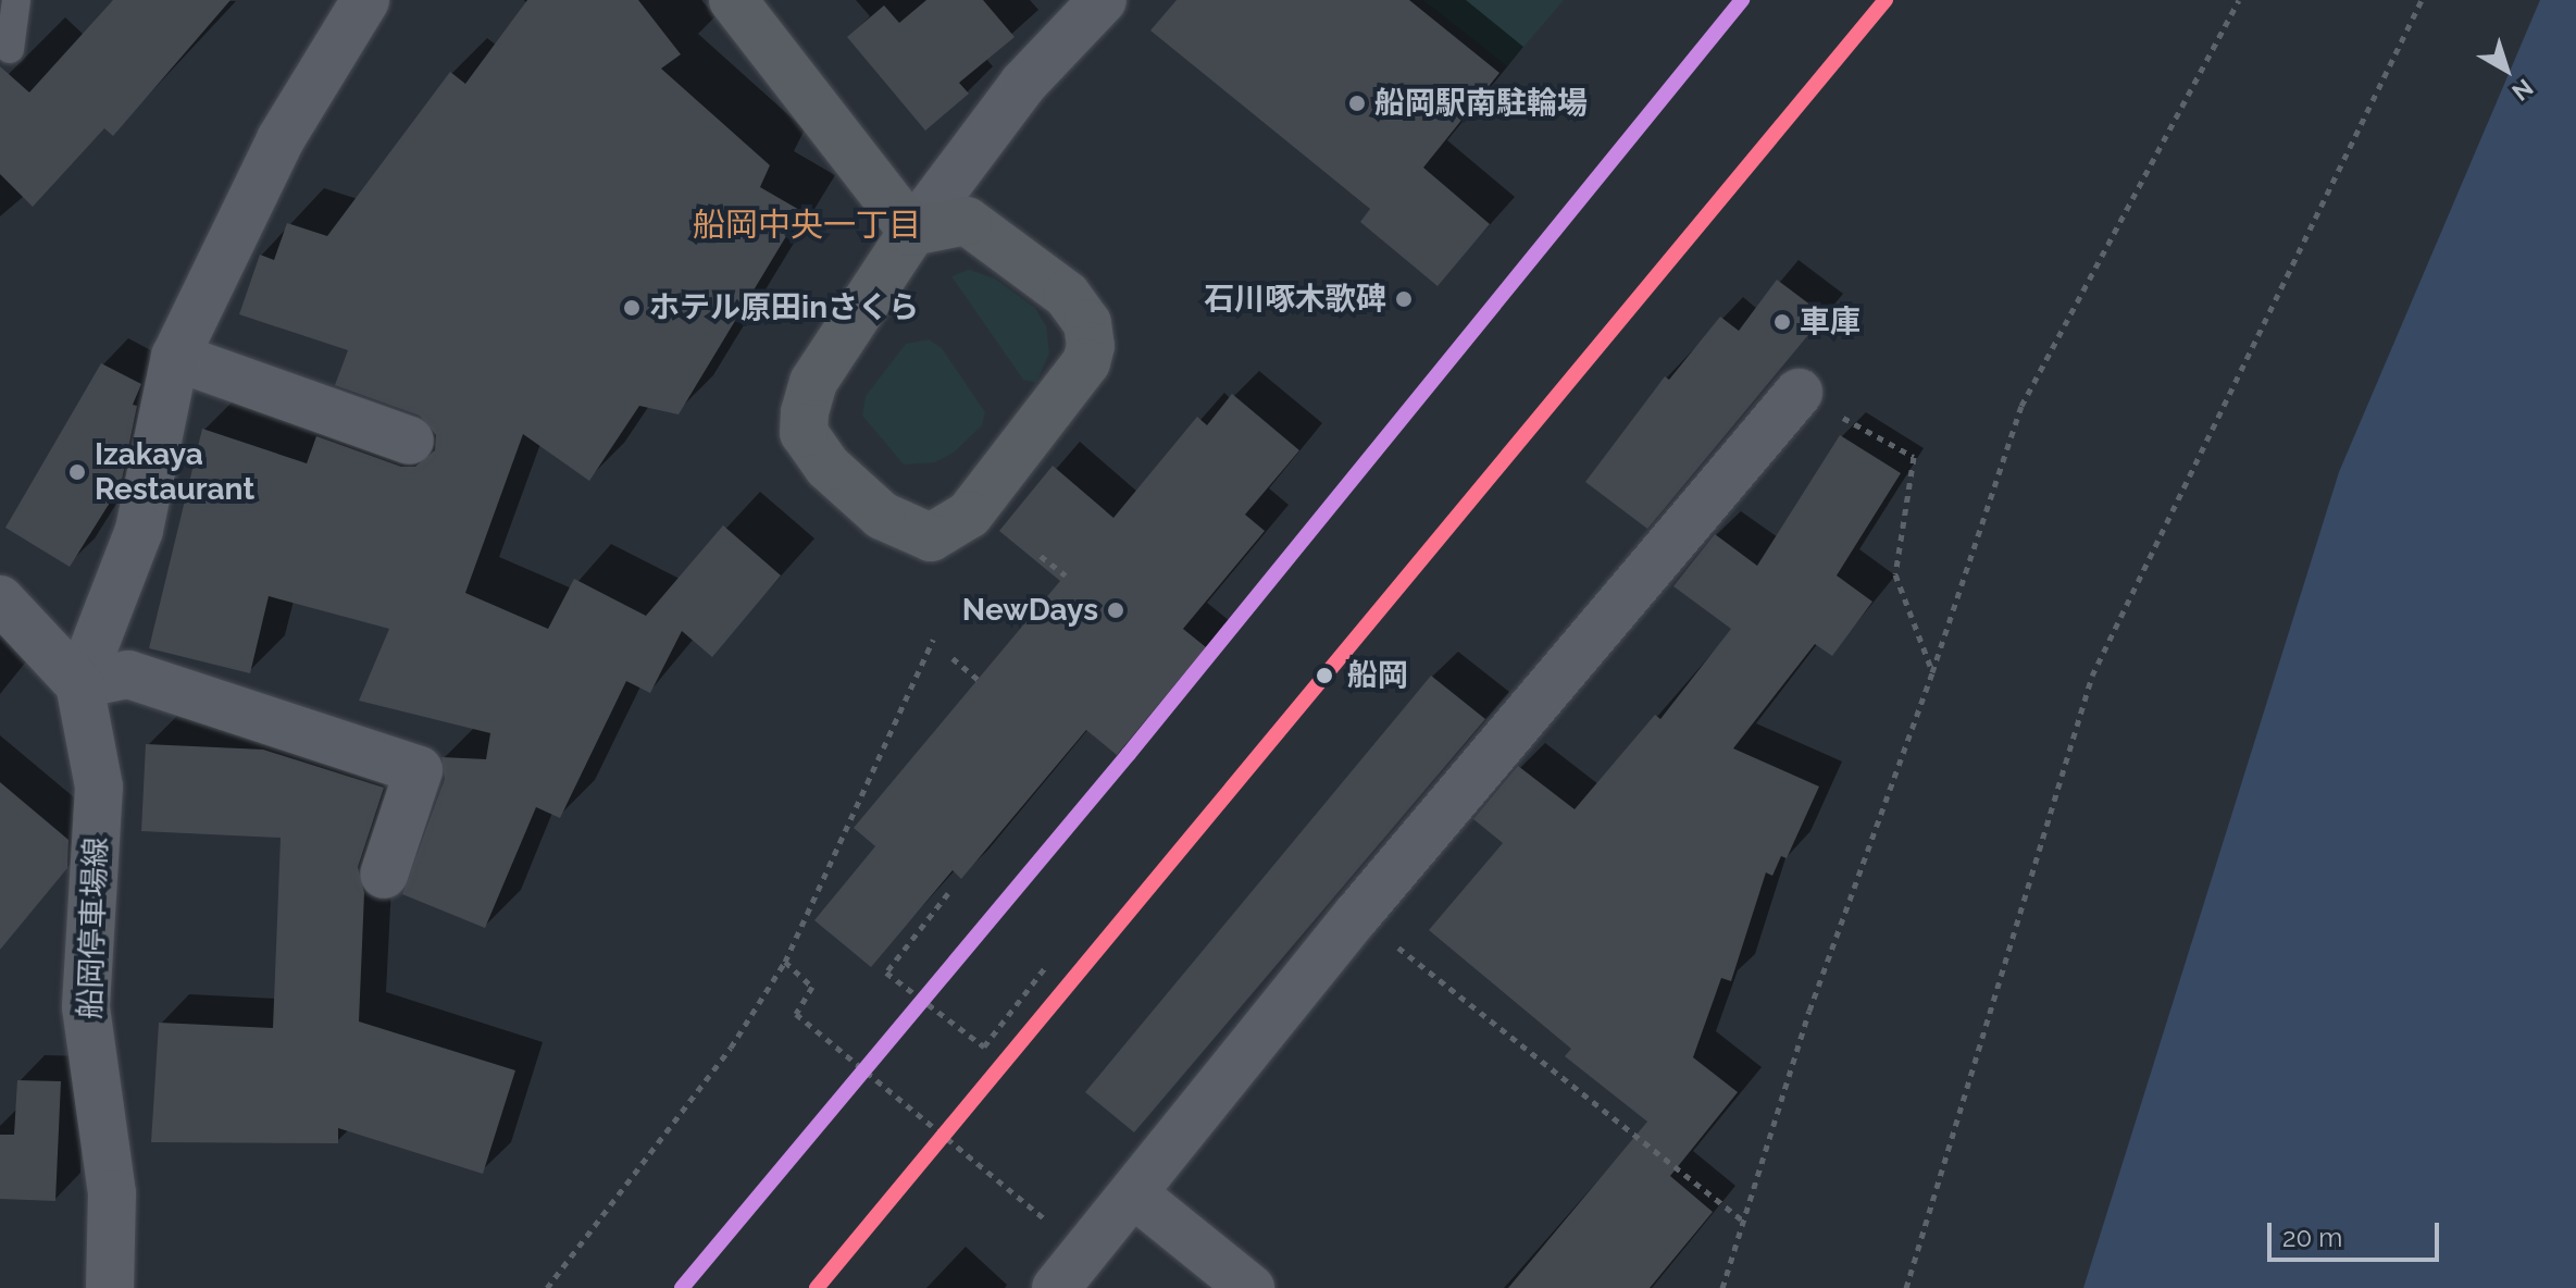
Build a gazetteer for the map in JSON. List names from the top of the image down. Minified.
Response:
{"streets":{"street":["船岡停車場線"]},"districts":["船岡中央一丁目"],"places":["船岡駅南駐輪場","石川啄木歌碑","ホテル原田inさくら","車庫","Izakaya Restaurant","NewDays","船岡"],"scale_bar":"20 m","north":"bottom right"}
